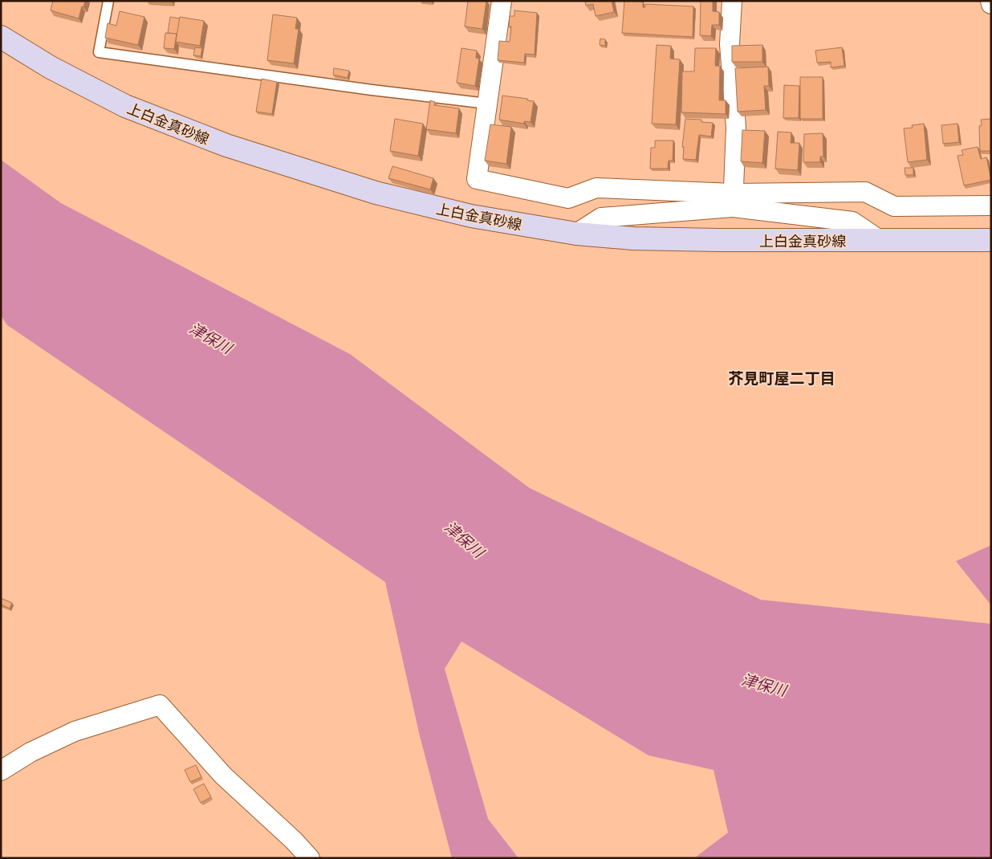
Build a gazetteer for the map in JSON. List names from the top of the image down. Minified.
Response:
{"streets":{"main road":["上白金真砂線"]},"districts":["芥見町屋二丁目"],"water":["津保川"]}
